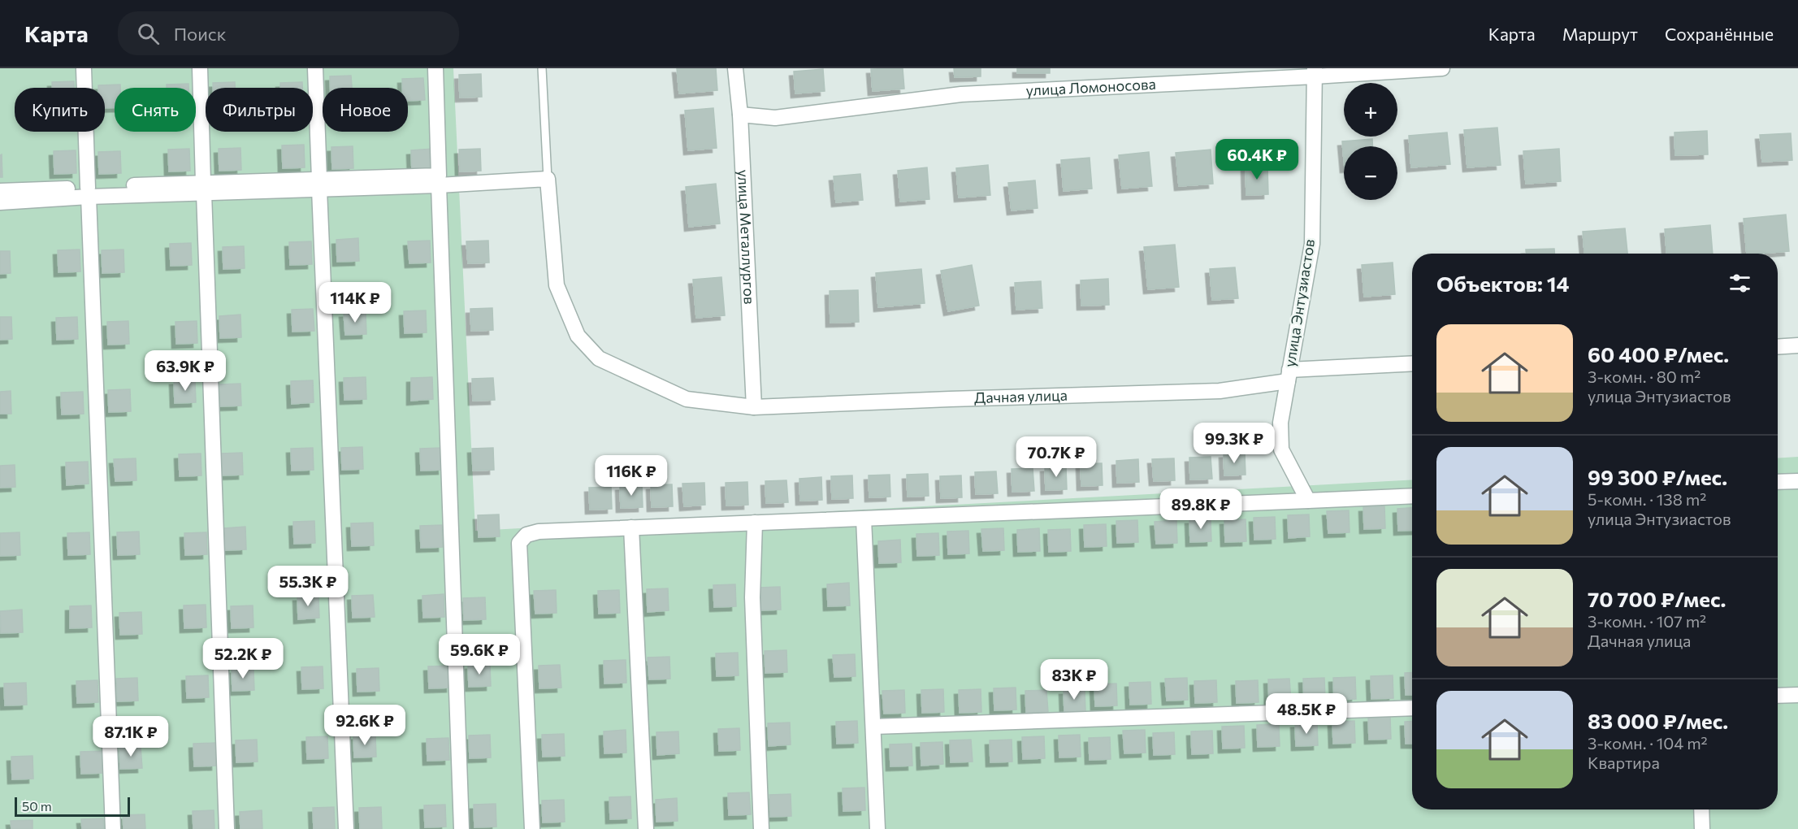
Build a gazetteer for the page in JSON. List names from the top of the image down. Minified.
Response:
{"streets":{"street":["улица Ломоносова","улица Металлургов","улица Энтузиастов","Дачная улица"]},"crossings":[["улица Ломоносова","улица Металлургов"],["улица Ломоносова","улица Энтузиастов"],["улица Металлургов","Дачная улица"],["улица Энтузиастов","Дачная улица"]],"scale_bar":"50 m","page":{"header":"Карта","search":"Поиск","nav":["Карта","Маршрут","Сохранённые"],"map_buttons":["+","−"],"chip":["Купить","Снять","Фильтры","Новое"],"price":["60.4K ₽","114K ₽","63.9K ₽","99.3K ₽","70.7K ₽","116K ₽","89.8K ₽","55.3K ₽","59.6K ₽","52.2K ₽","83K ₽","48.5K ₽","92.6K ₽","87.1K ₽"],"heading":"Объектов: 14","list":[{"name":"60 400 ₽/мес.","note":"3-комн. · 80 m² · улица Энтузиастов"},{"name":"99 300 ₽/мес.","note":"5-комн. · 138 m² · улица Энтузиастов"},{"name":"70 700 ₽/мес.","note":"3-комн. · 107 m² · Дачная улица"},{"name":"83 000 ₽/мес.","note":"3-комн. · 104 m² · Квартира"}],"scale":"50 m"}}
